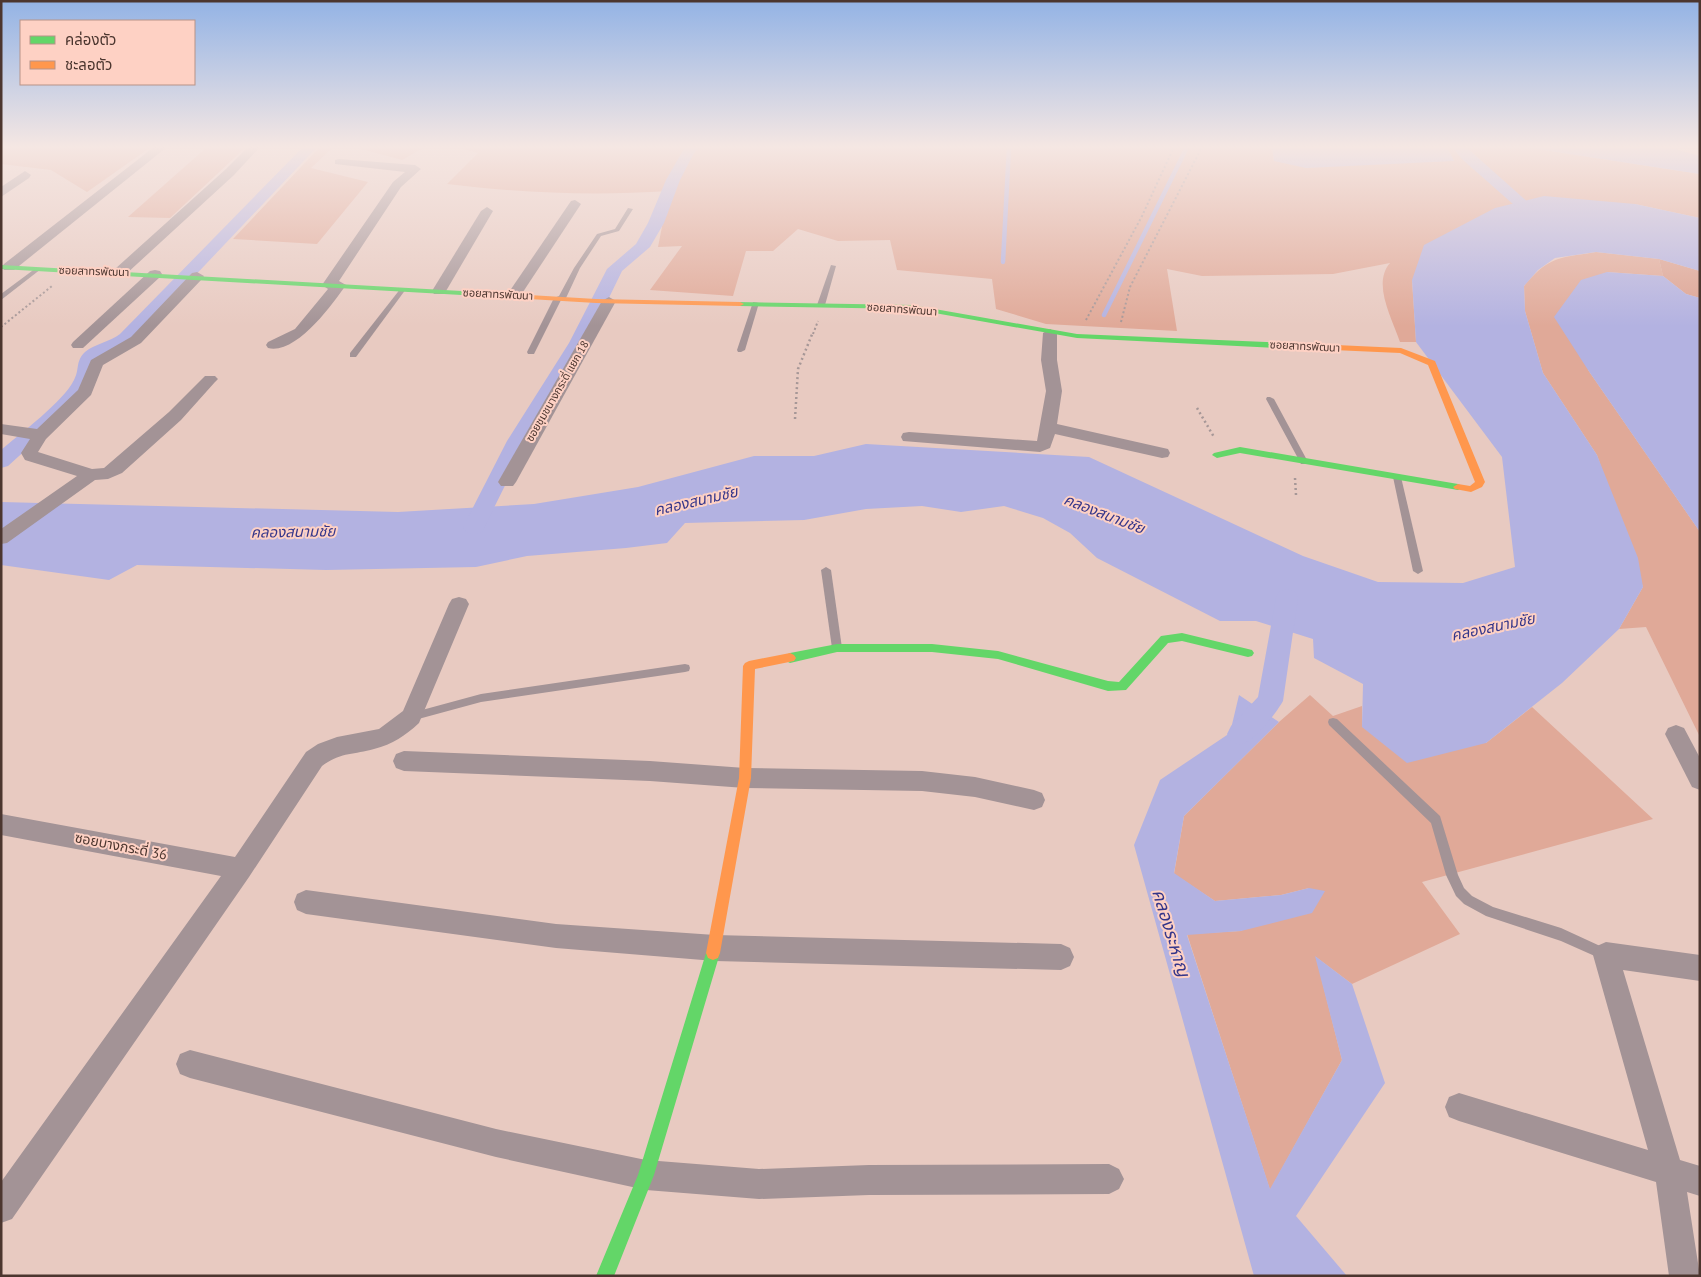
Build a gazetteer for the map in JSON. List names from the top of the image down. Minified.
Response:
{"streets":{"street":["ซอยสาทรพัฒนา","ซอยชุมชนางกระดี่ แยก 18","ซอยบางกระดี่ 36"]},"crossings":[["ซอยสาทรพัฒนา","ซอยชุมชนางกระดี่ แยก 18"]],"water":["คลองสนามชัย","คลองระหาญ"],"legend":["คล่องตัว","ชะลอตัว"]}
